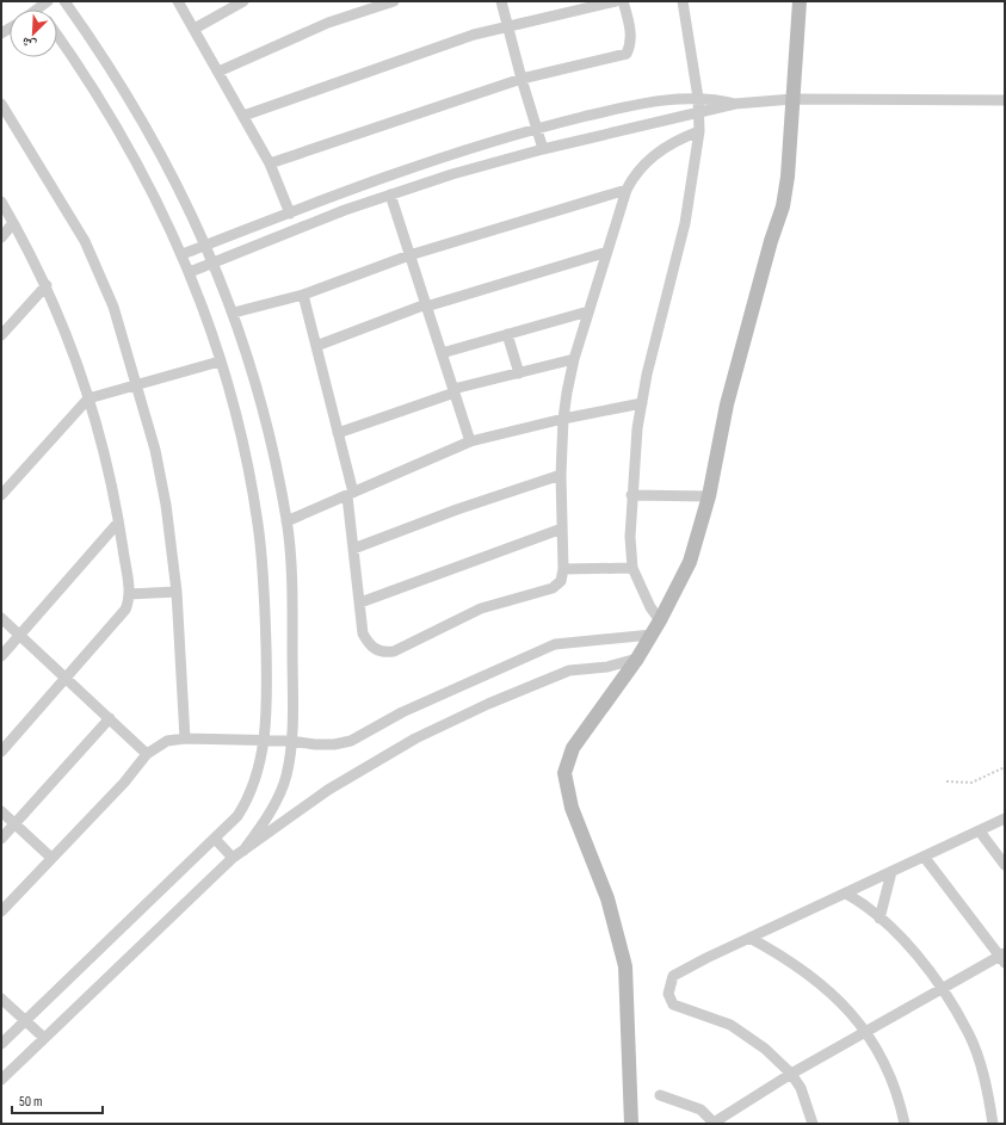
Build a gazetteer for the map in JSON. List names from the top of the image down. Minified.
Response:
{"scale_bar":"50 m","north":"bottom left"}
